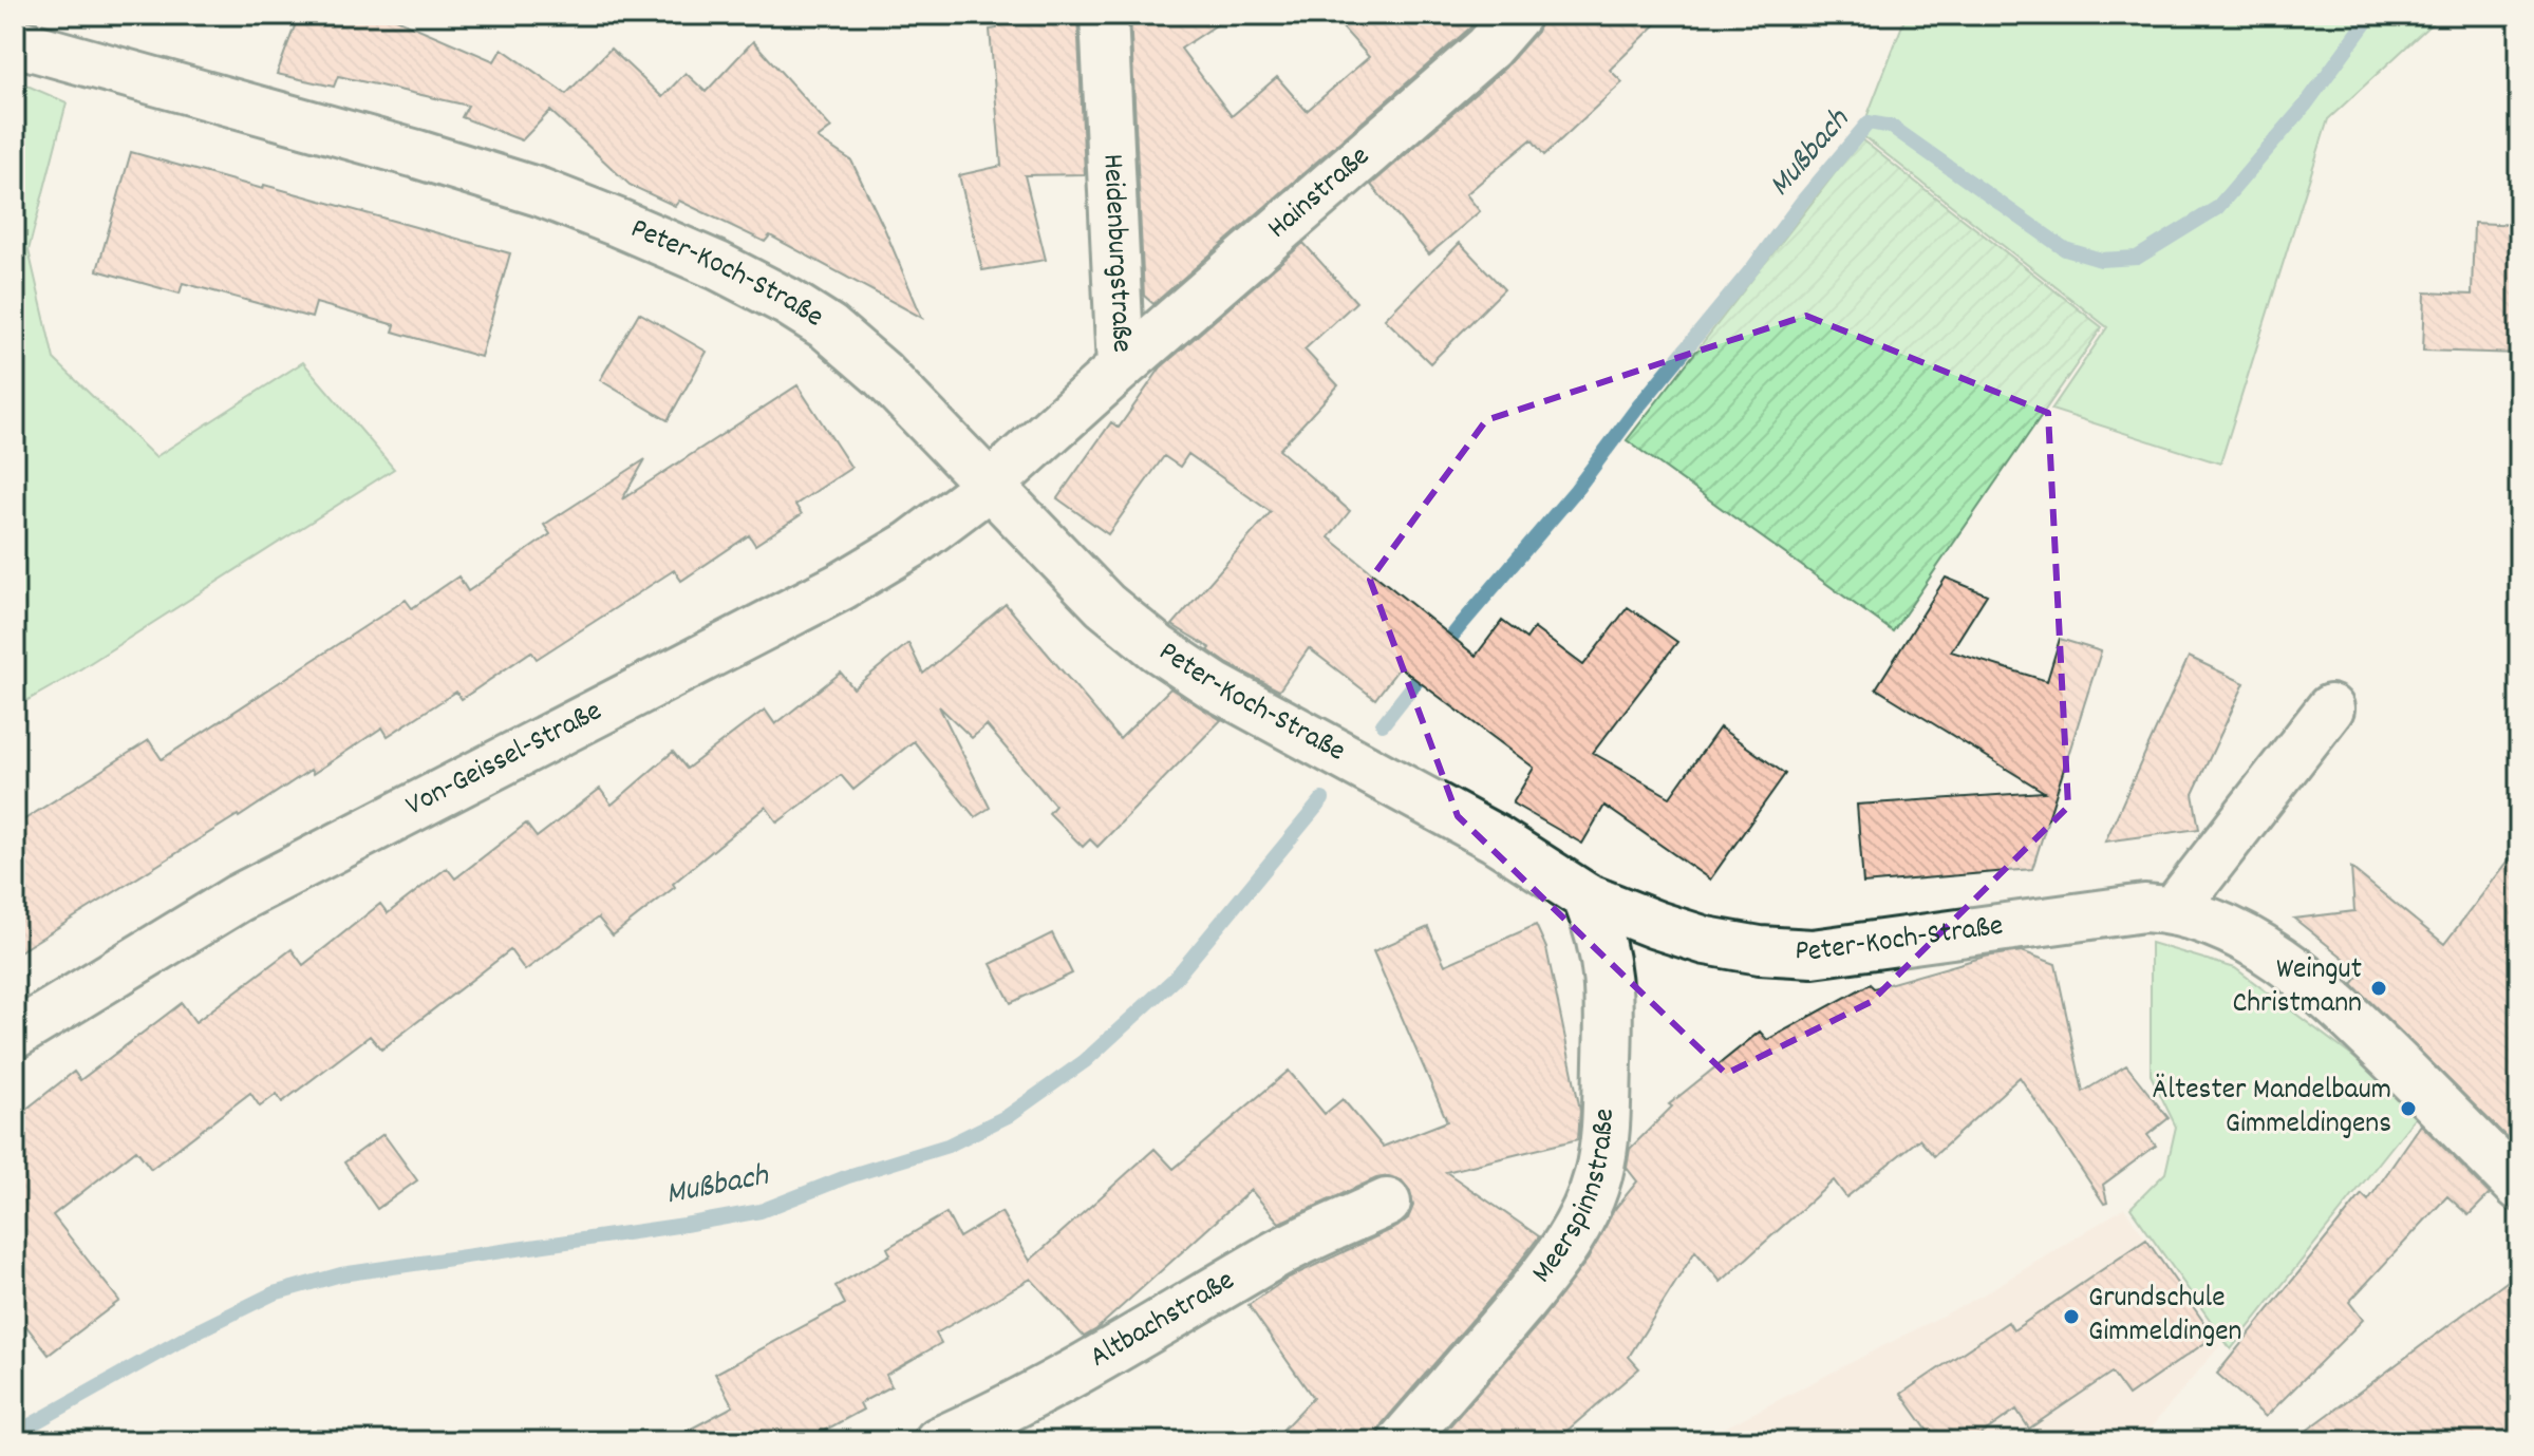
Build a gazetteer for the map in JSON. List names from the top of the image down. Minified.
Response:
{"streets":{"street":["Hainstraße","Heidenburgstraße","Peter-Koch-Straße","Von-Geissel-Straße","Meerspinnstraße","Altbachstraße"]},"crossings":[["Hainstraße","Heidenburgstraße"],["Heidenburgstraße","Peter-Koch-Straße"],["Heidenburgstraße","Von-Geissel-Straße"],["Peter-Koch-Straße","Von-Geissel-Straße"],["Peter-Koch-Straße","Meerspinnstraße"]],"water":["Mußbach"],"places":["Weingut Christmann","Ältester Mandelbaum Gimmeldingens","Grundschule Gimmeldingen"]}
